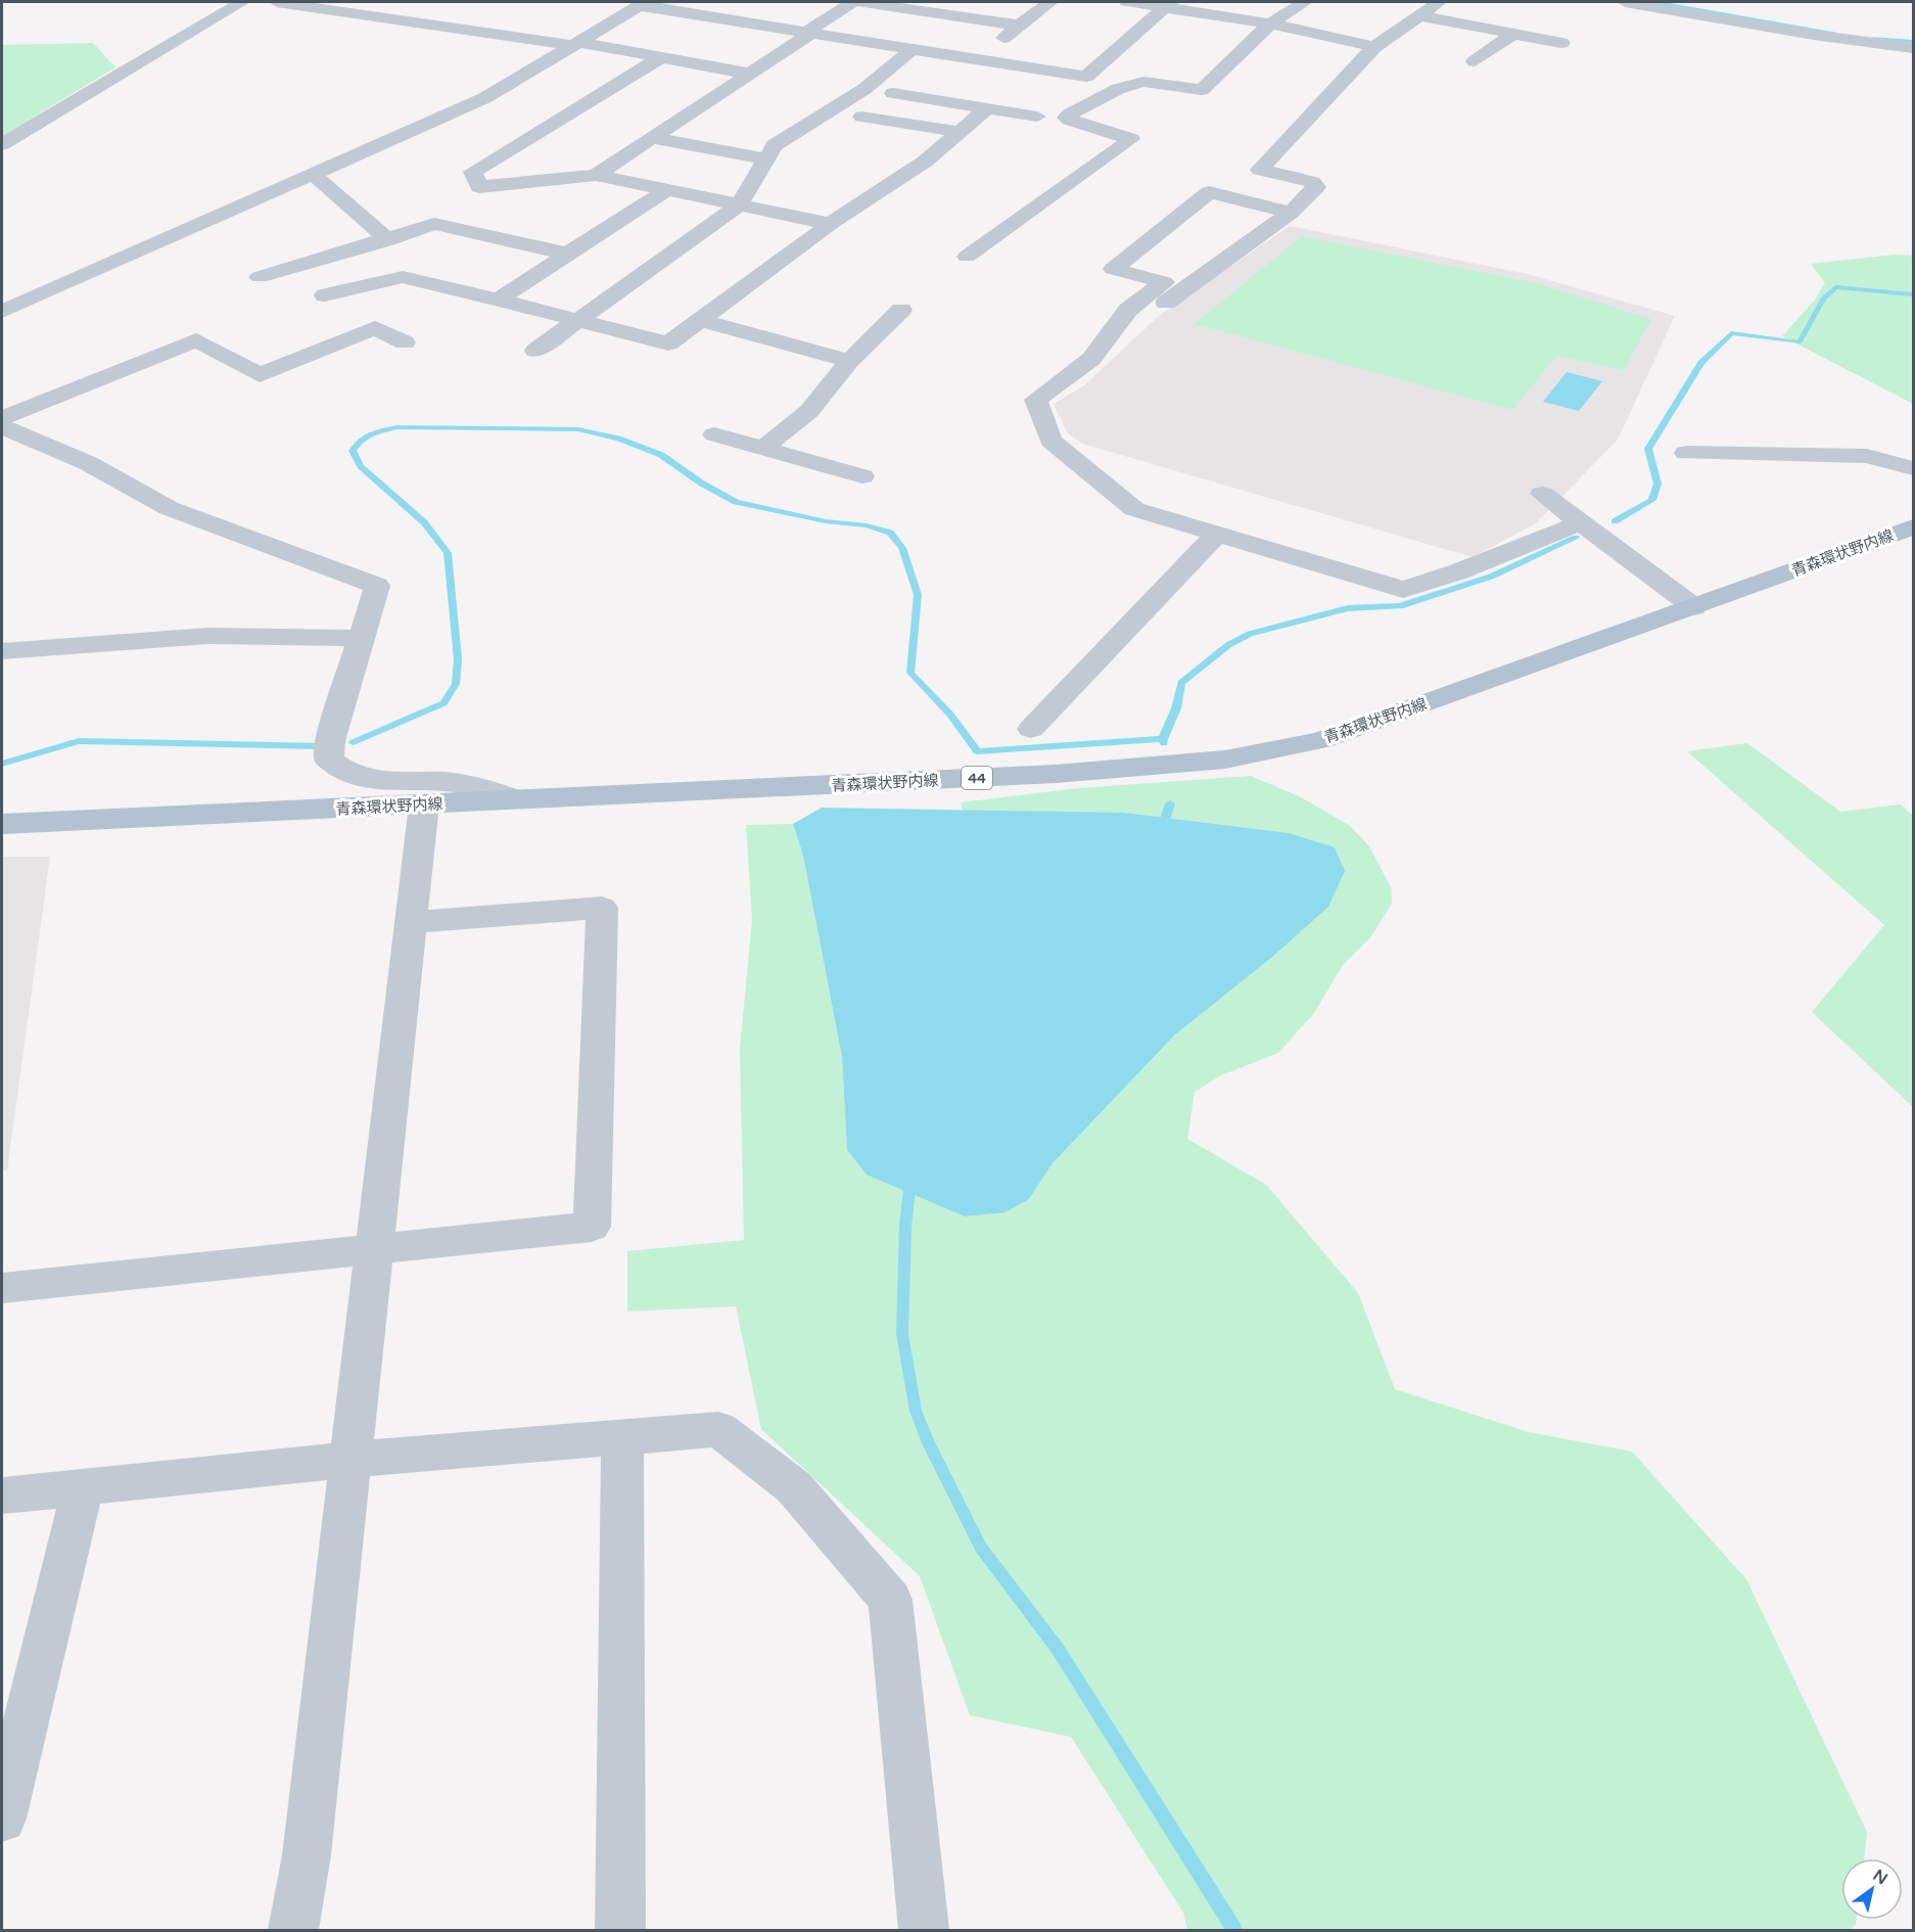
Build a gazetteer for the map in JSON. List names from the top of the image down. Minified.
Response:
{"streets":{"main road":["青森環状野内線","44"]},"north":"top right"}
